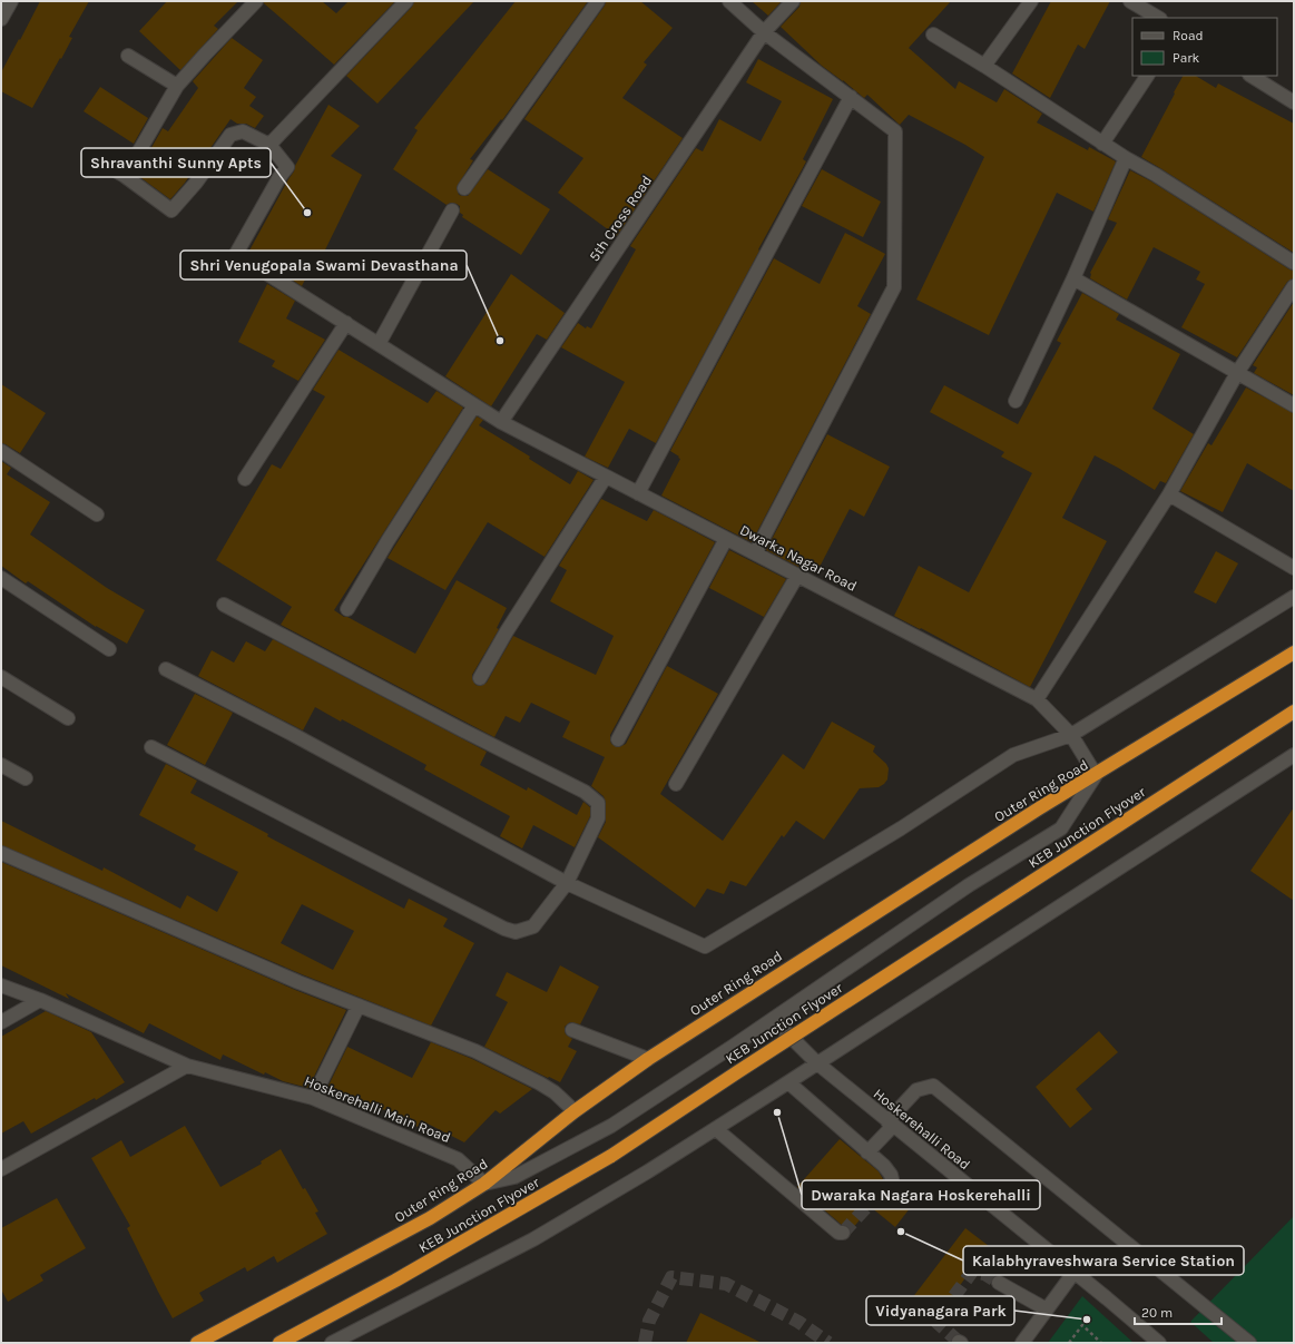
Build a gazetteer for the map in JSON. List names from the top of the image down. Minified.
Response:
{"streets":{"highway":["Outer Ring Road","KEB Junction Flyover"],"street":["5th Cross Road","Dwarka Nagar Road","Hoskerehalli Main Road","Hoskerehalli Road"]},"crossings":[["5th Cross Road","Dwarka Nagar Road"],["Dwarka Nagar Road","Outer Ring Road"],["Outer Ring Road","Hoskerehalli Main Road"]],"places":["Shravanthi Sunny Apts","Shri Venugopala Swami Devasthana","Dwaraka Nagara Hoskerehalli","Kalabhyraveshwara Service Station","Vidyanagara Park"],"legend":["Road","Park"],"scale_bar":"20 m"}
